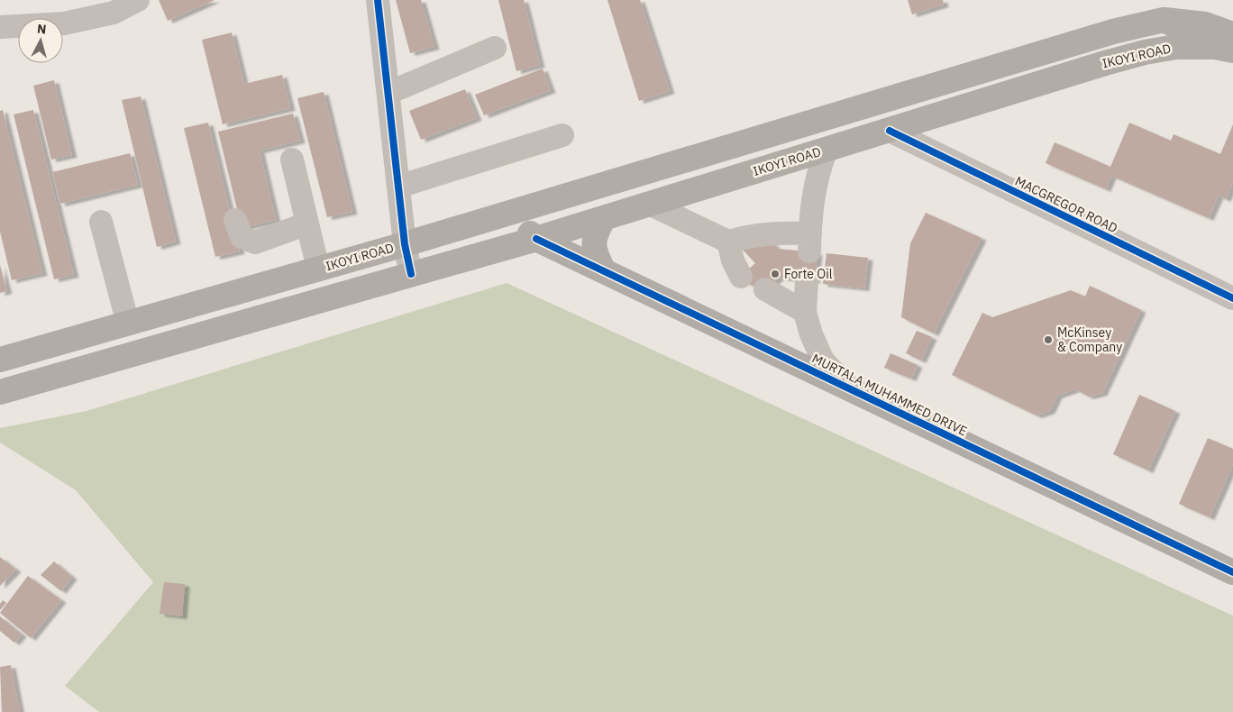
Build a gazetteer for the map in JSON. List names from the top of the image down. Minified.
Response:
{"streets":{"main road":["IKOYI ROAD","MURTALA MUHAMMED DRIVE"],"street":["MACGREGOR ROAD"]},"crossings":[["IKOYI ROAD","MACGREGOR ROAD"],["IKOYI ROAD","MURTALA MUHAMMED DRIVE"]],"places":["Forte Oil","McKinsey & Company"],"north":"top"}
